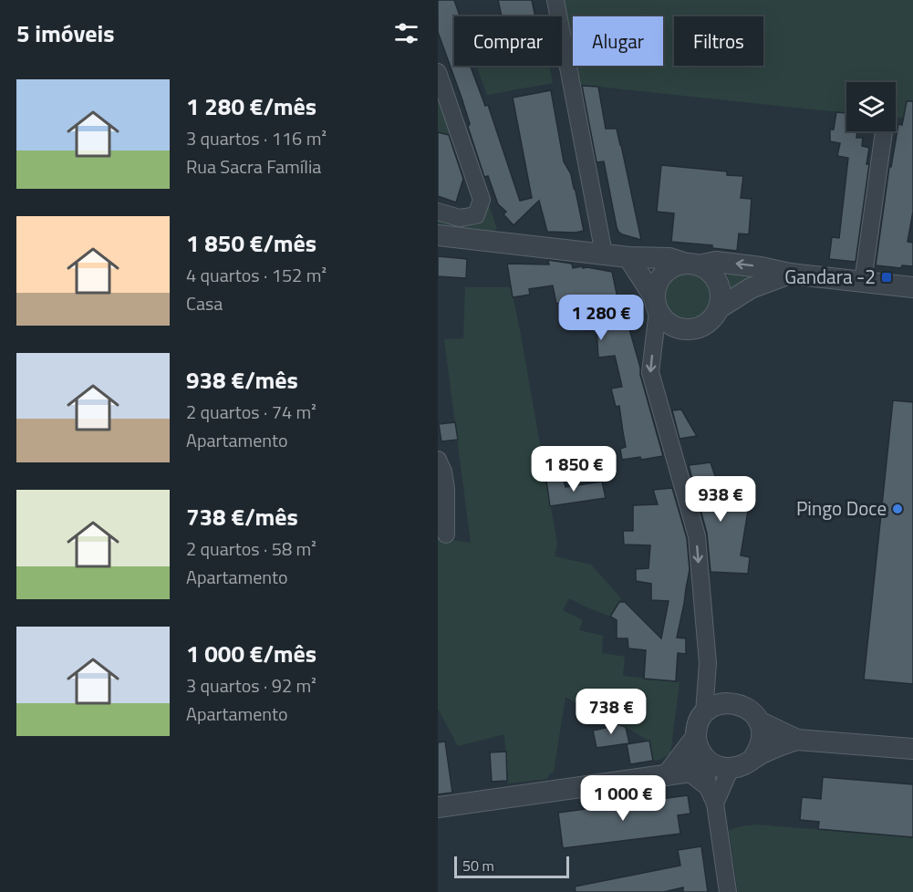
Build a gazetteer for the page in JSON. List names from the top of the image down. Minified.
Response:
{"places":{"transit":["Gandara -2"],"other":["Pingo Doce"]},"scale_bar":"50 m","page":{"heading":"5 imóveis","chip":["Comprar","Alugar","Filtros"],"list":[{"name":"1 280 €/mês","note":"3 quartos · 116 m² · Rua Sacra Família"},{"name":"1 850 €/mês","note":"4 quartos · 152 m² · Casa"},{"name":"938 €/mês","note":"2 quartos · 74 m² · Apartamento"},{"name":"738 €/mês","note":"2 quartos · 58 m² · Apartamento"},{"name":"1 000 €/mês","note":"3 quartos · 92 m² · Apartamento"}],"price":["1 280 €","1 850 €","938 €","738 €","1 000 €"],"scale":"50 m"}}
